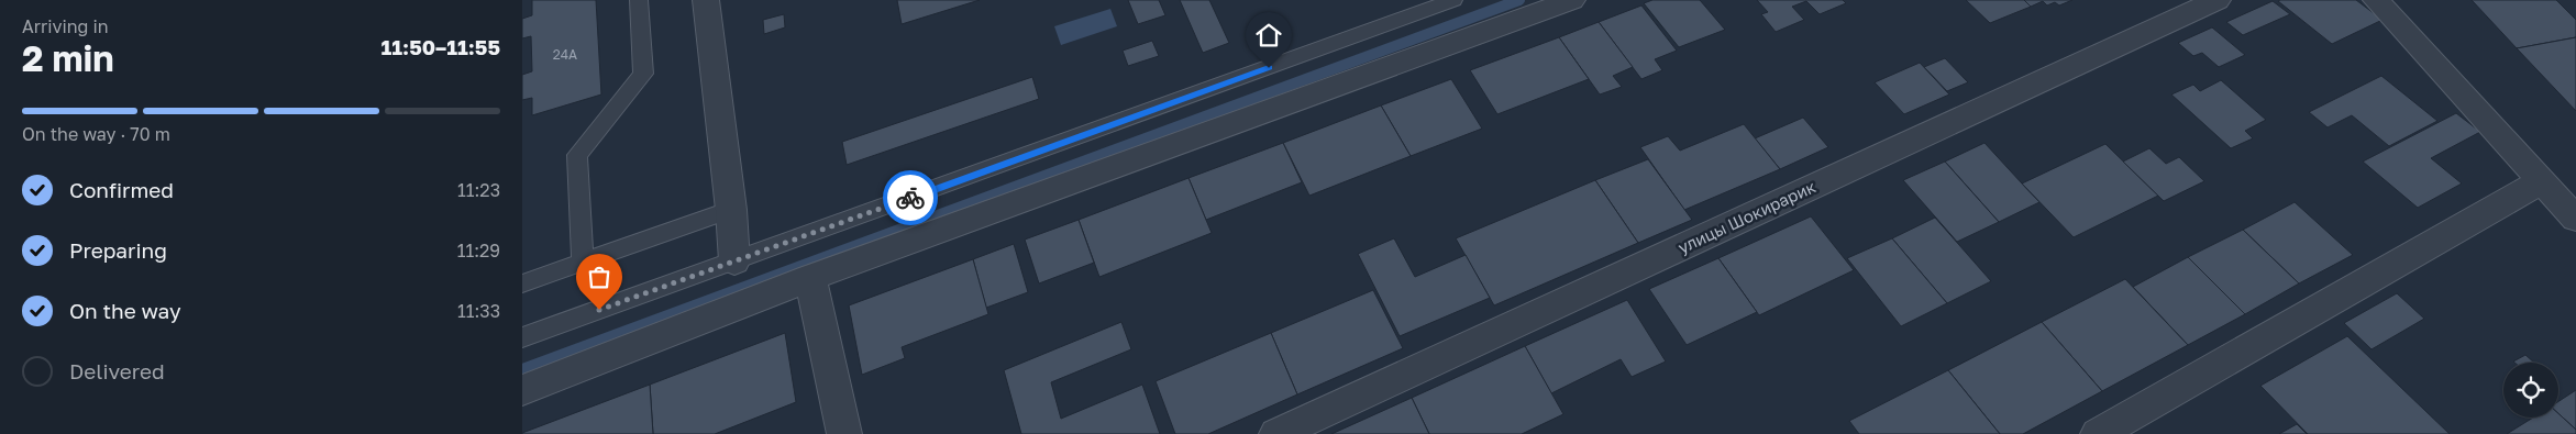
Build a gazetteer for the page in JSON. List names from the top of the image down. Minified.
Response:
{"streets":{"street":["улицы Шокирарик"]},"house_numbers":["24А"],"page":{"heading":["2 min","Arriving in","11:50–11:55"],"bar":"On the way · 70 m","list":[["Confirmed","11:23"],["Preparing","11:29"],["On the way","11:33"],"Delivered"]}}
